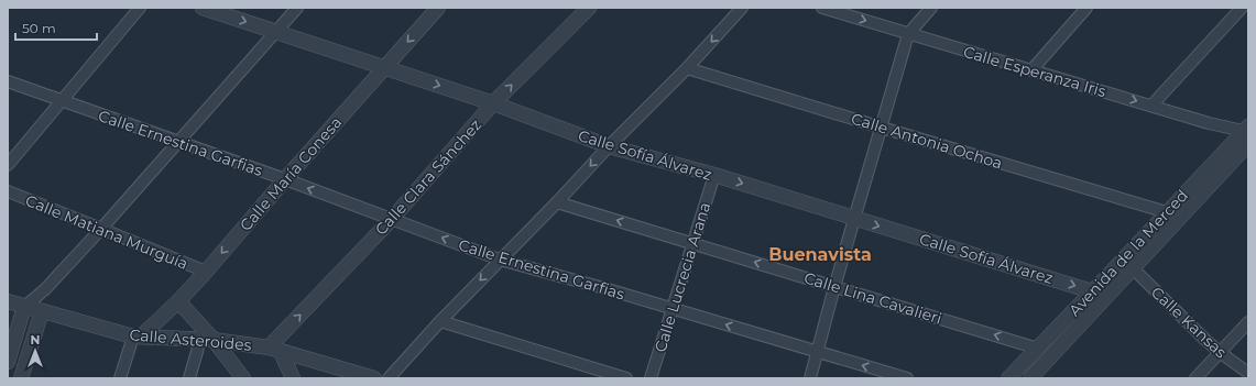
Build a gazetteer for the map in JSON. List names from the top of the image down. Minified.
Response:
{"streets":{"street":["Calle Esperanza Iris","Calle Antonia Ochoa","Calle Ernestina Garfias","Calle Sofía Álvarez","Calle María Conesa","Calle Clara Sánchez","Calle Matiana Murguía","Avenida de la Merced","Calle Lucrecia Arana","Calle Lina Cavalieri","Calle Kansas","Calle Asteroides"]},"crossings":[["Calle Esperanza Iris","Avenida de la Merced"],["Calle Antonia Ochoa","Avenida de la Merced"],["Calle Ernestina Garfias","Calle María Conesa"],["Calle Ernestina Garfias","Calle Clara Sánchez"],["Calle Ernestina Garfias","Calle Lucrecia Arana"],["Calle Sofía Álvarez","Calle María Conesa"],["Calle Sofía Álvarez","Calle Clara Sánchez"],["Calle Sofía Álvarez","Avenida de la Merced"],["Calle Sofía Álvarez","Calle Lucrecia Arana"],["Calle María Conesa","Calle Matiana Murguía"],["Calle María Conesa","Calle Asteroides"],["Calle Clara Sánchez","Calle Asteroides"],["Avenida de la Merced","Calle Lina Cavalieri"],["Avenida de la Merced","Calle Kansas"],["Calle Lucrecia Arana","Calle Lina Cavalieri"]],"one_way":["Calle Esperanza Iris","Calle Ernestina Garfias","Calle Sofía Álvarez","Calle Lina Cavalieri"],"districts":["Buenavista"],"scale_bar":"50 m","north":"top"}
